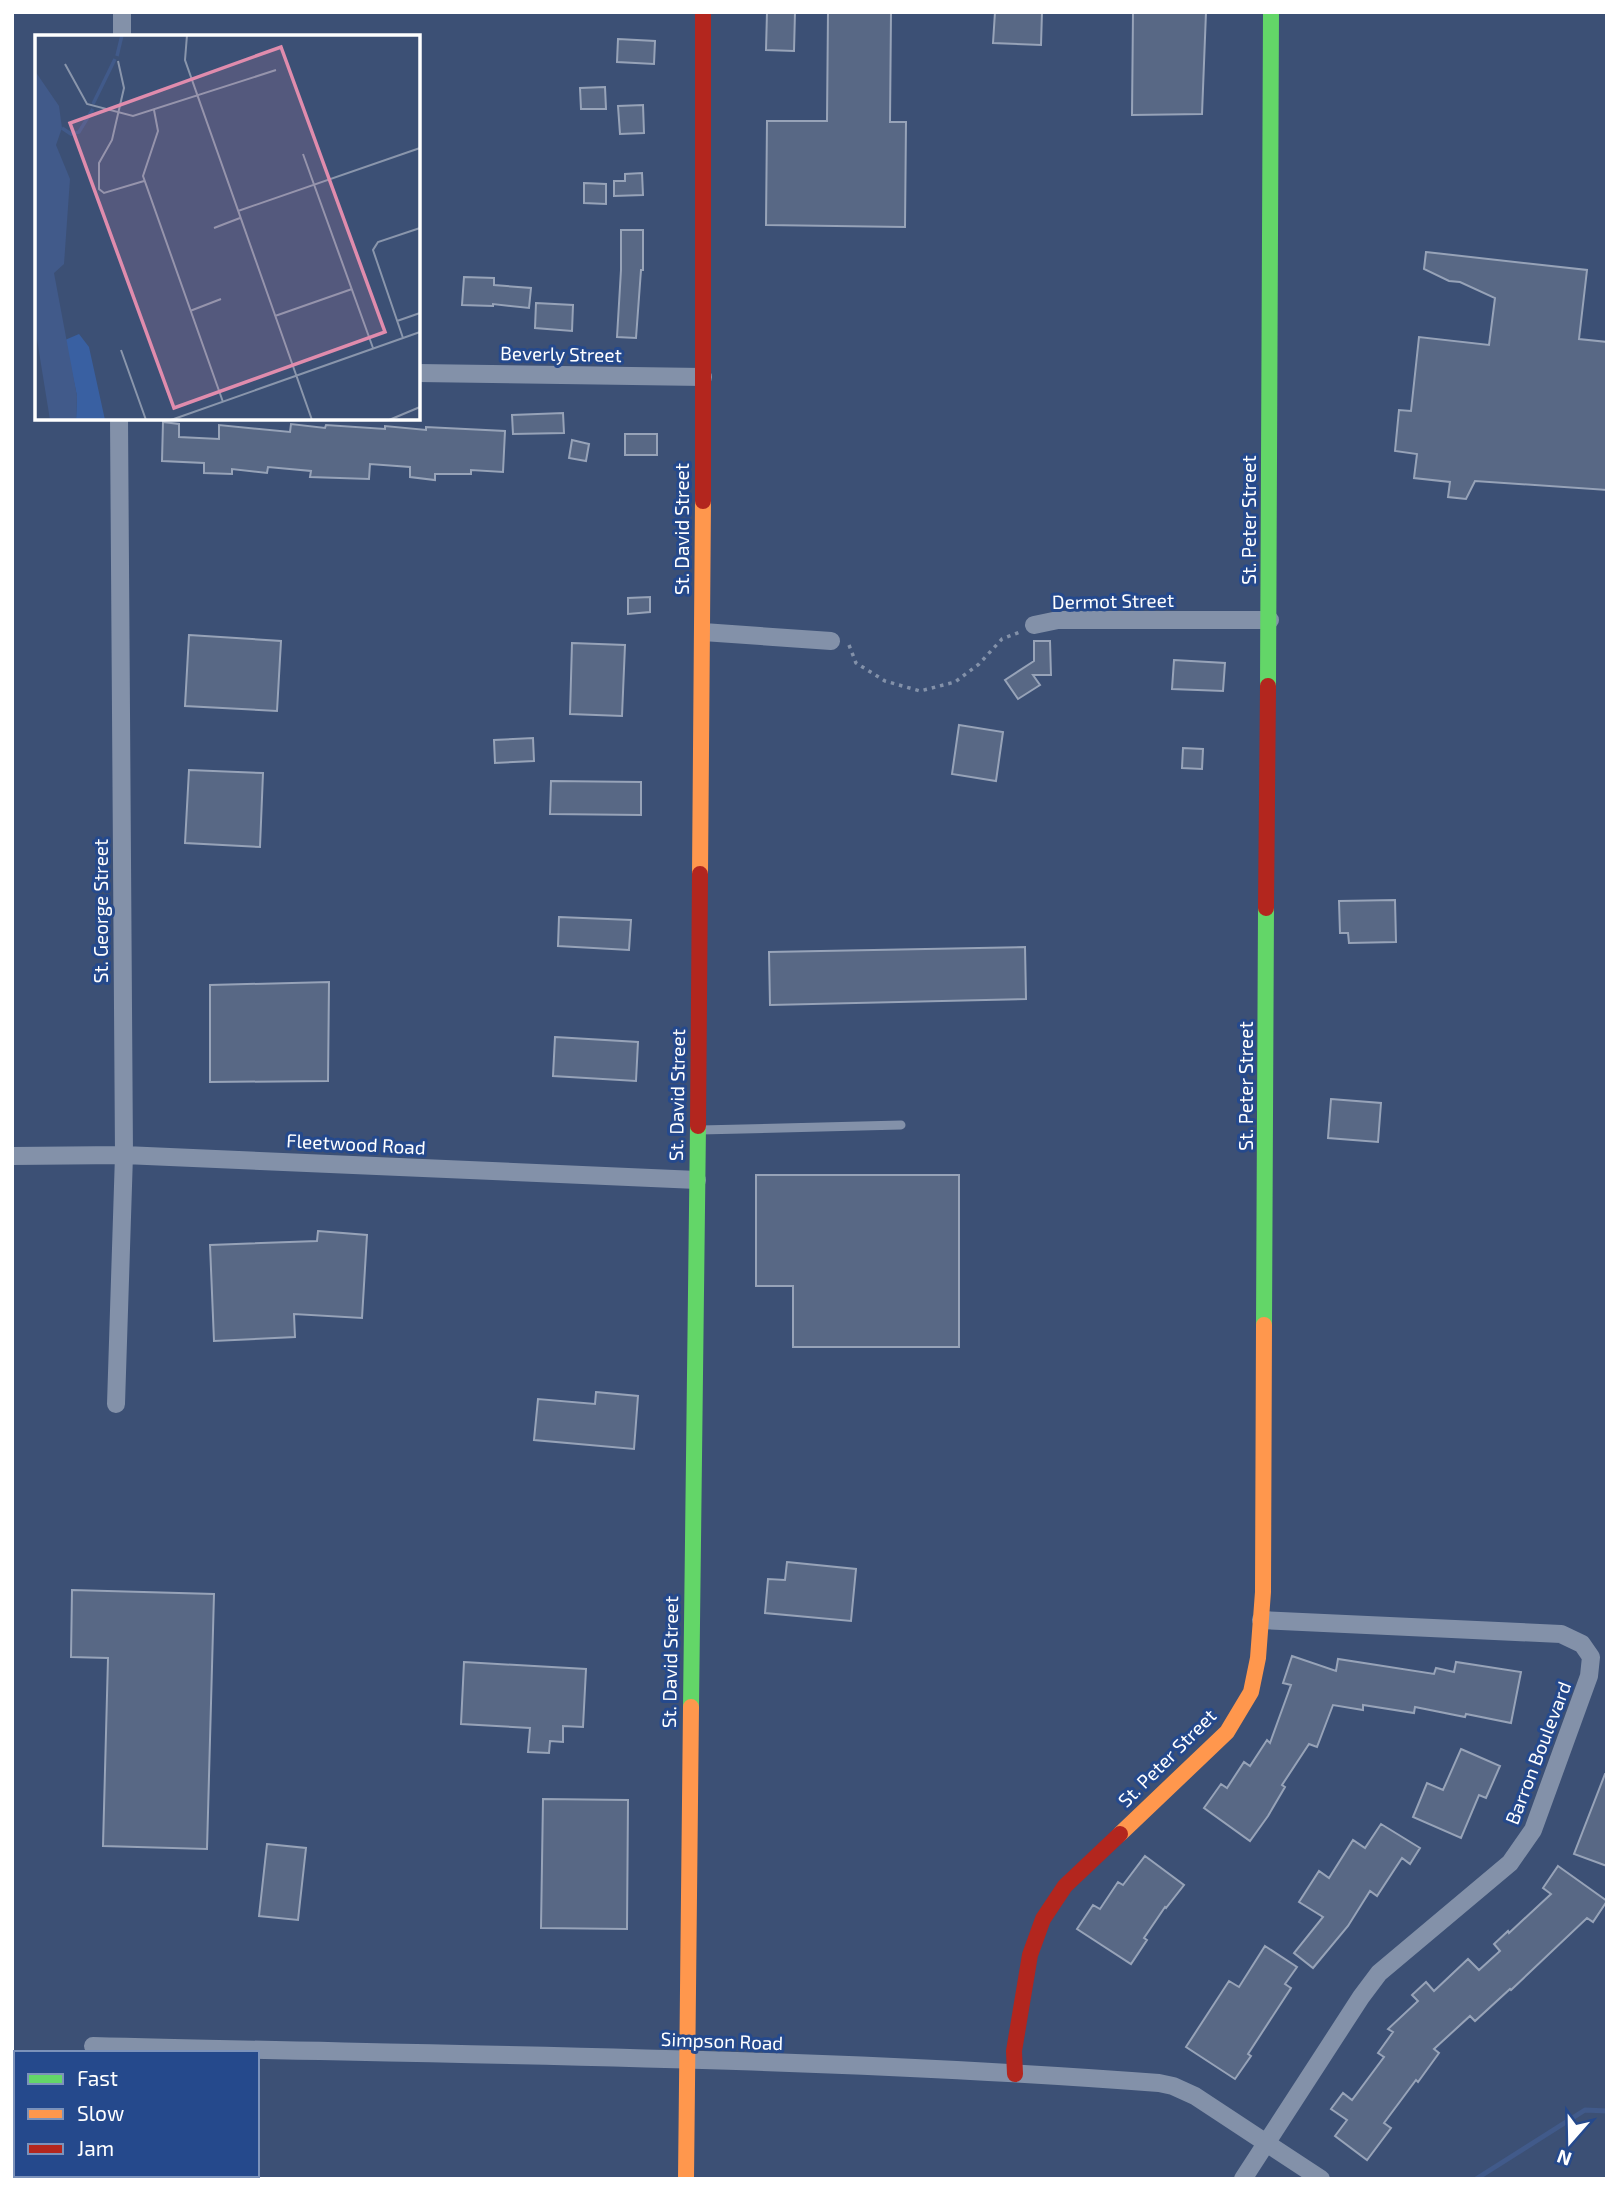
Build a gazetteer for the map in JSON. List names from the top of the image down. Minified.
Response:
{"streets":{"street":["Beverly Street","St. Peter Street","St. David Street","Dermot Street","St. George Street","Fleetwood Road","Barron Boulevard","Simpson Road"]},"crossings":[["Beverly Street","St. David Street"],["St. Peter Street","Dermot Street"],["St. Peter Street","Barron Boulevard"],["St. Peter Street","Simpson Road"],["St. David Street","Fleetwood Road"],["St. David Street","Simpson Road"],["St. George Street","Fleetwood Road"],["Barron Boulevard","Simpson Road"]],"legend":["Fast","Slow","Jam"],"north":"bottom"}
